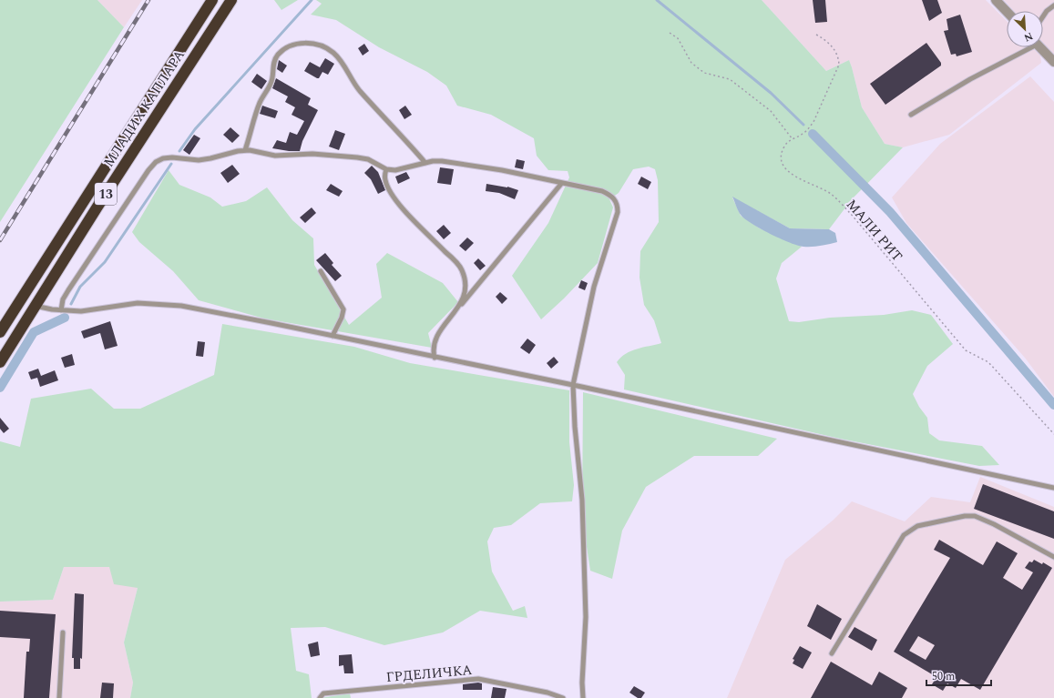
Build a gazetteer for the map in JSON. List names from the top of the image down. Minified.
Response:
{"streets":{"highway":["МЛАДИХ КАПЛАРА","13"],"lane":["ГРДЕЛИЧКА"],"path":["МАЛИ РИТ"]},"scale_bar":"50 m","north":"bottom right"}
